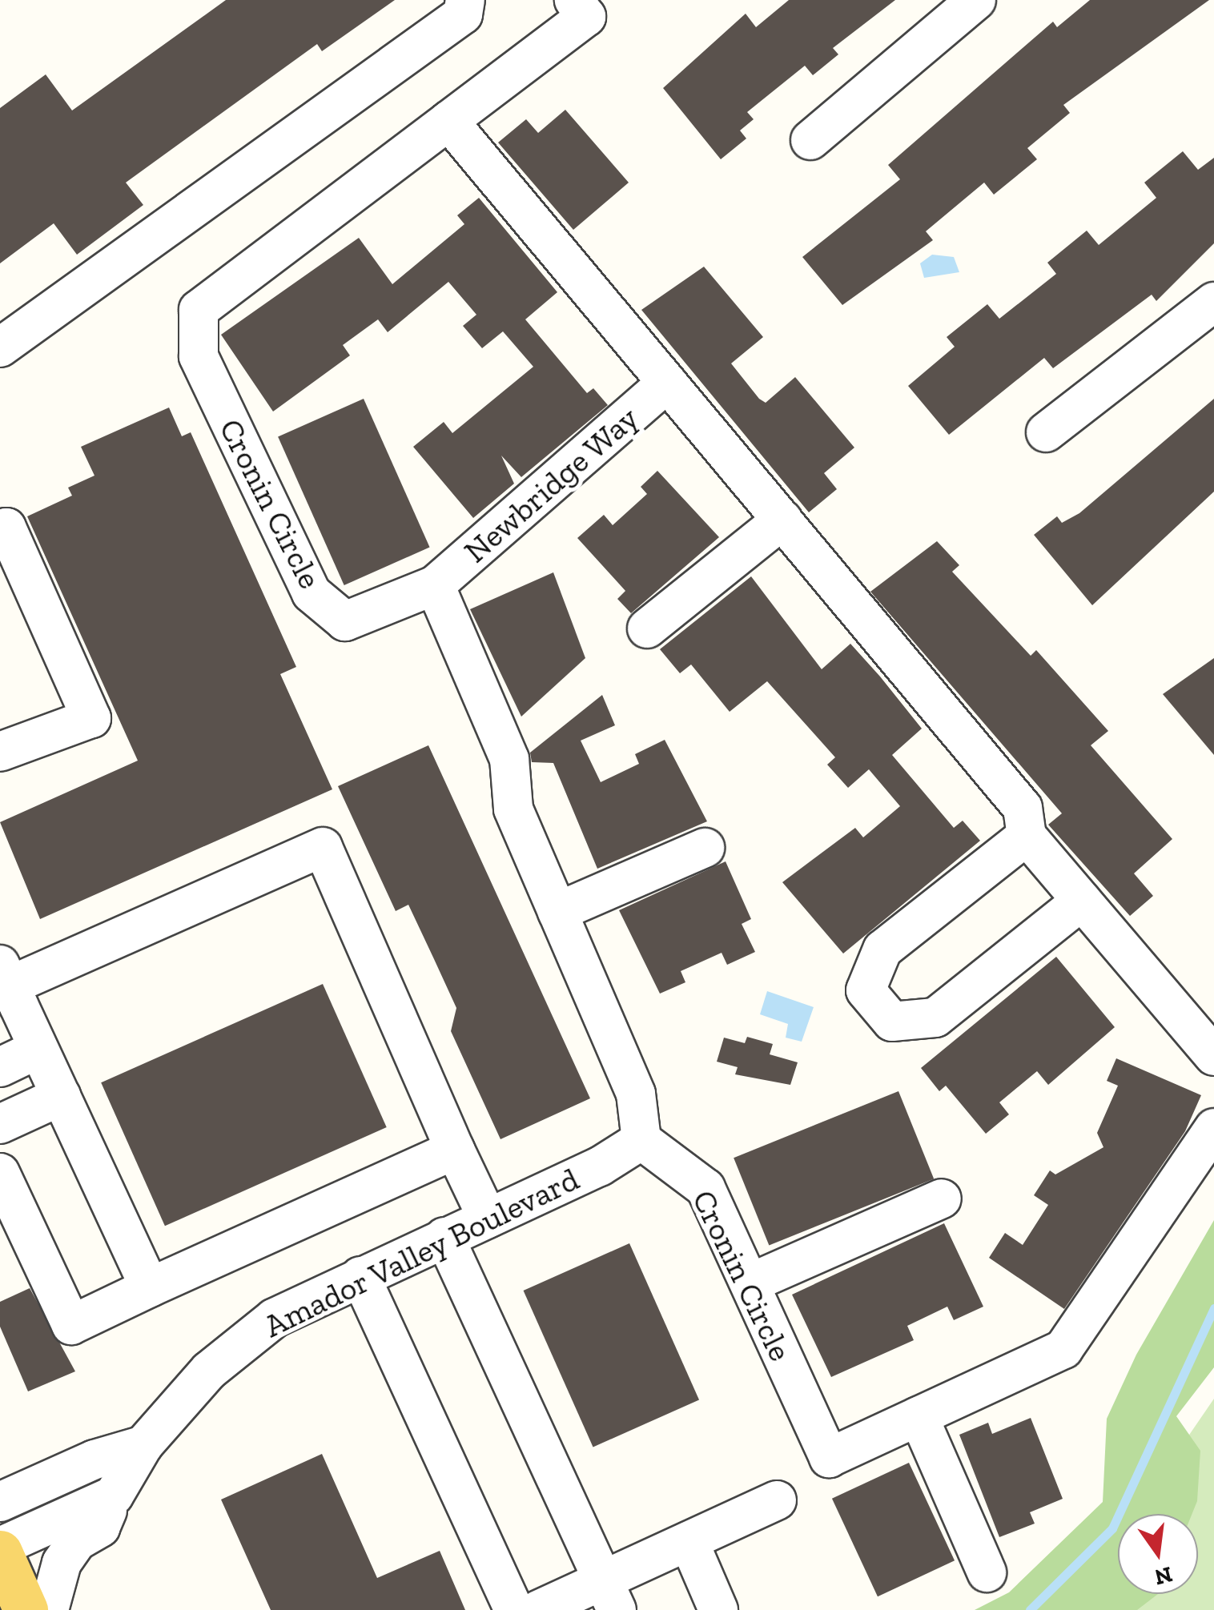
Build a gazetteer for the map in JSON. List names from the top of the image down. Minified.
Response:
{"streets":{"street":["Newbridge Way","Cronin Circle","Amador Valley Boulevard"]},"crossings":[["Newbridge Way","Cronin Circle"],["Cronin Circle","Amador Valley Boulevard"]],"north":"bottom"}
